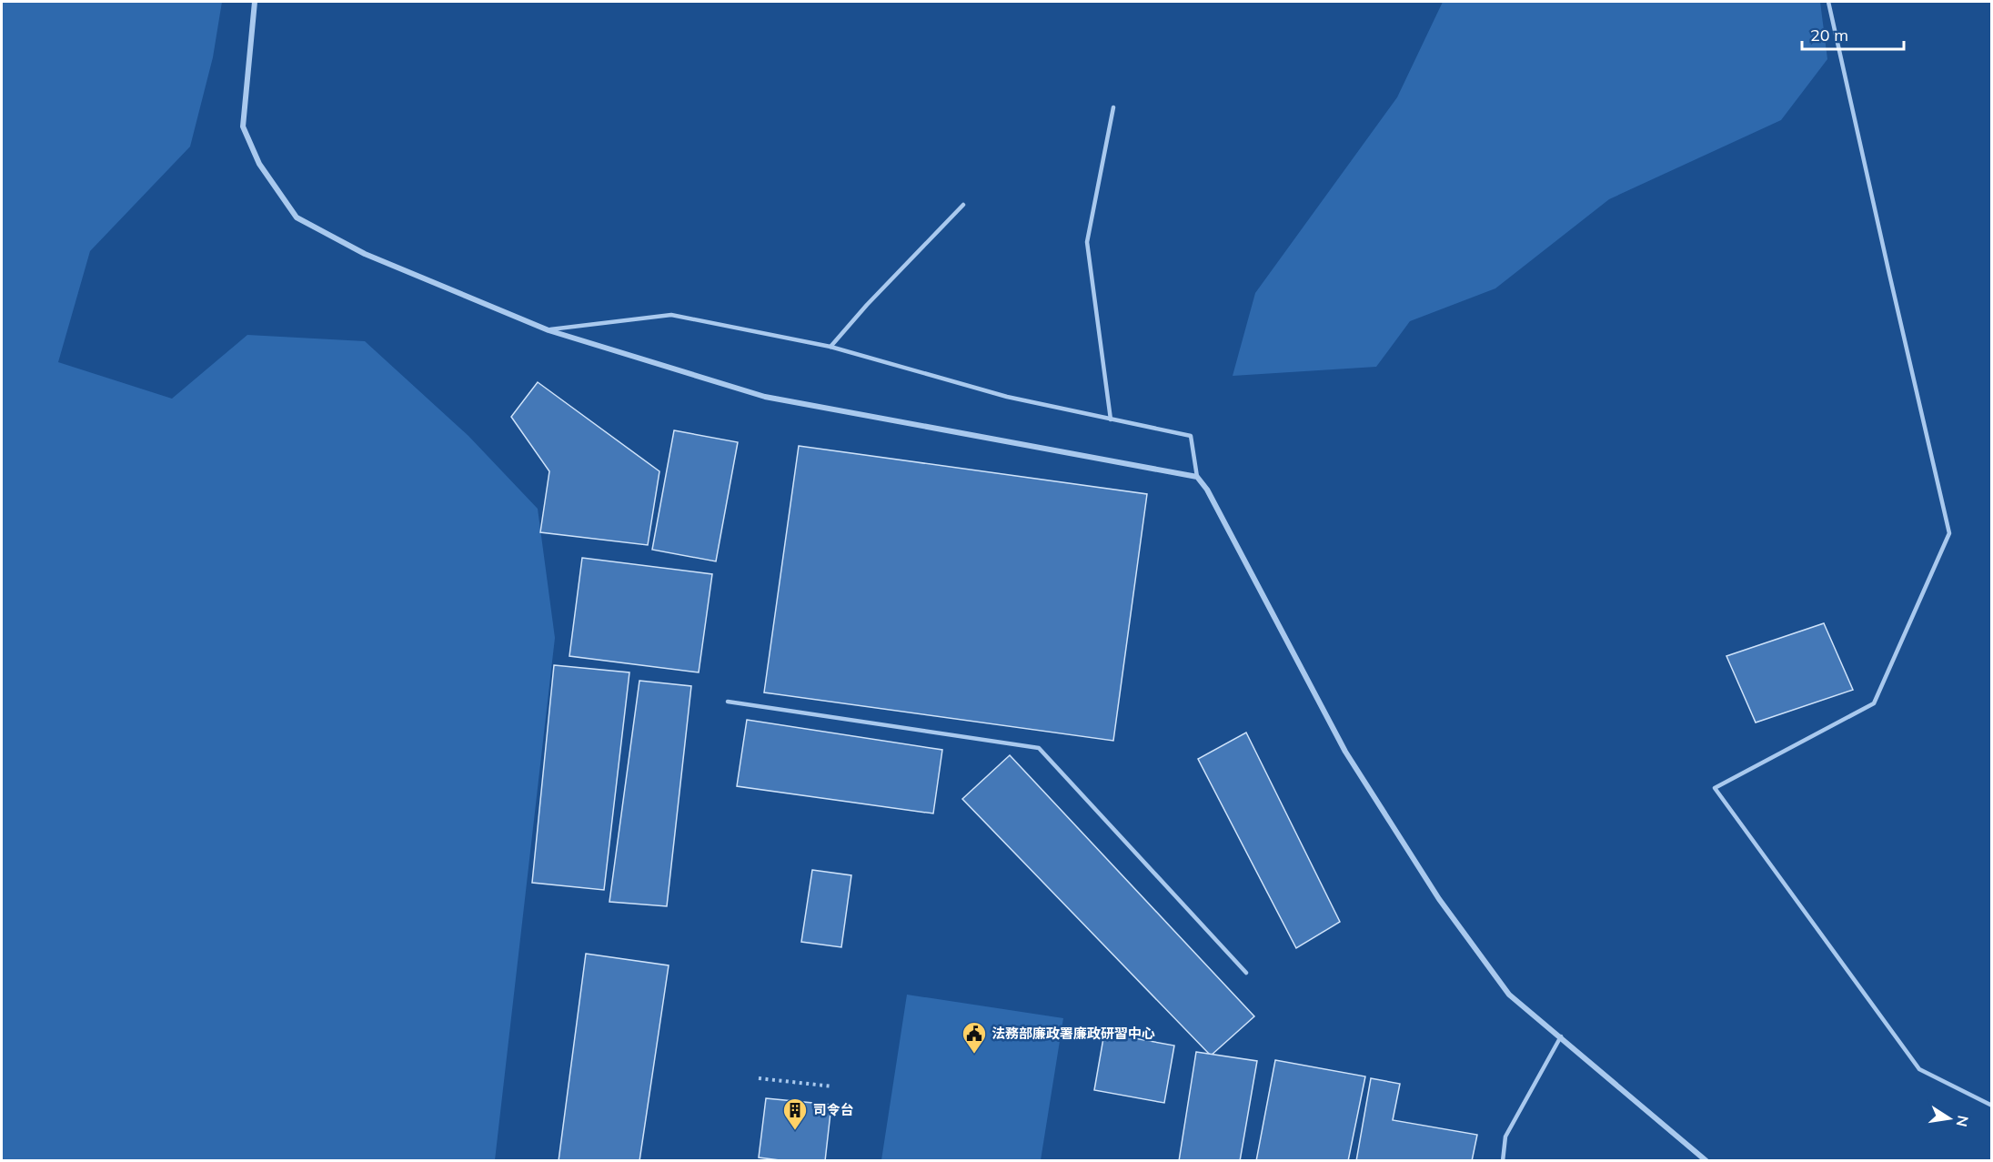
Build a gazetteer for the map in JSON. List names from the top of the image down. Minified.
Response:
{"places":{"public building":["法務部廉政署廉政研習中心"],"building":["司令台"]},"scale_bar":"20 m","north":"right"}
